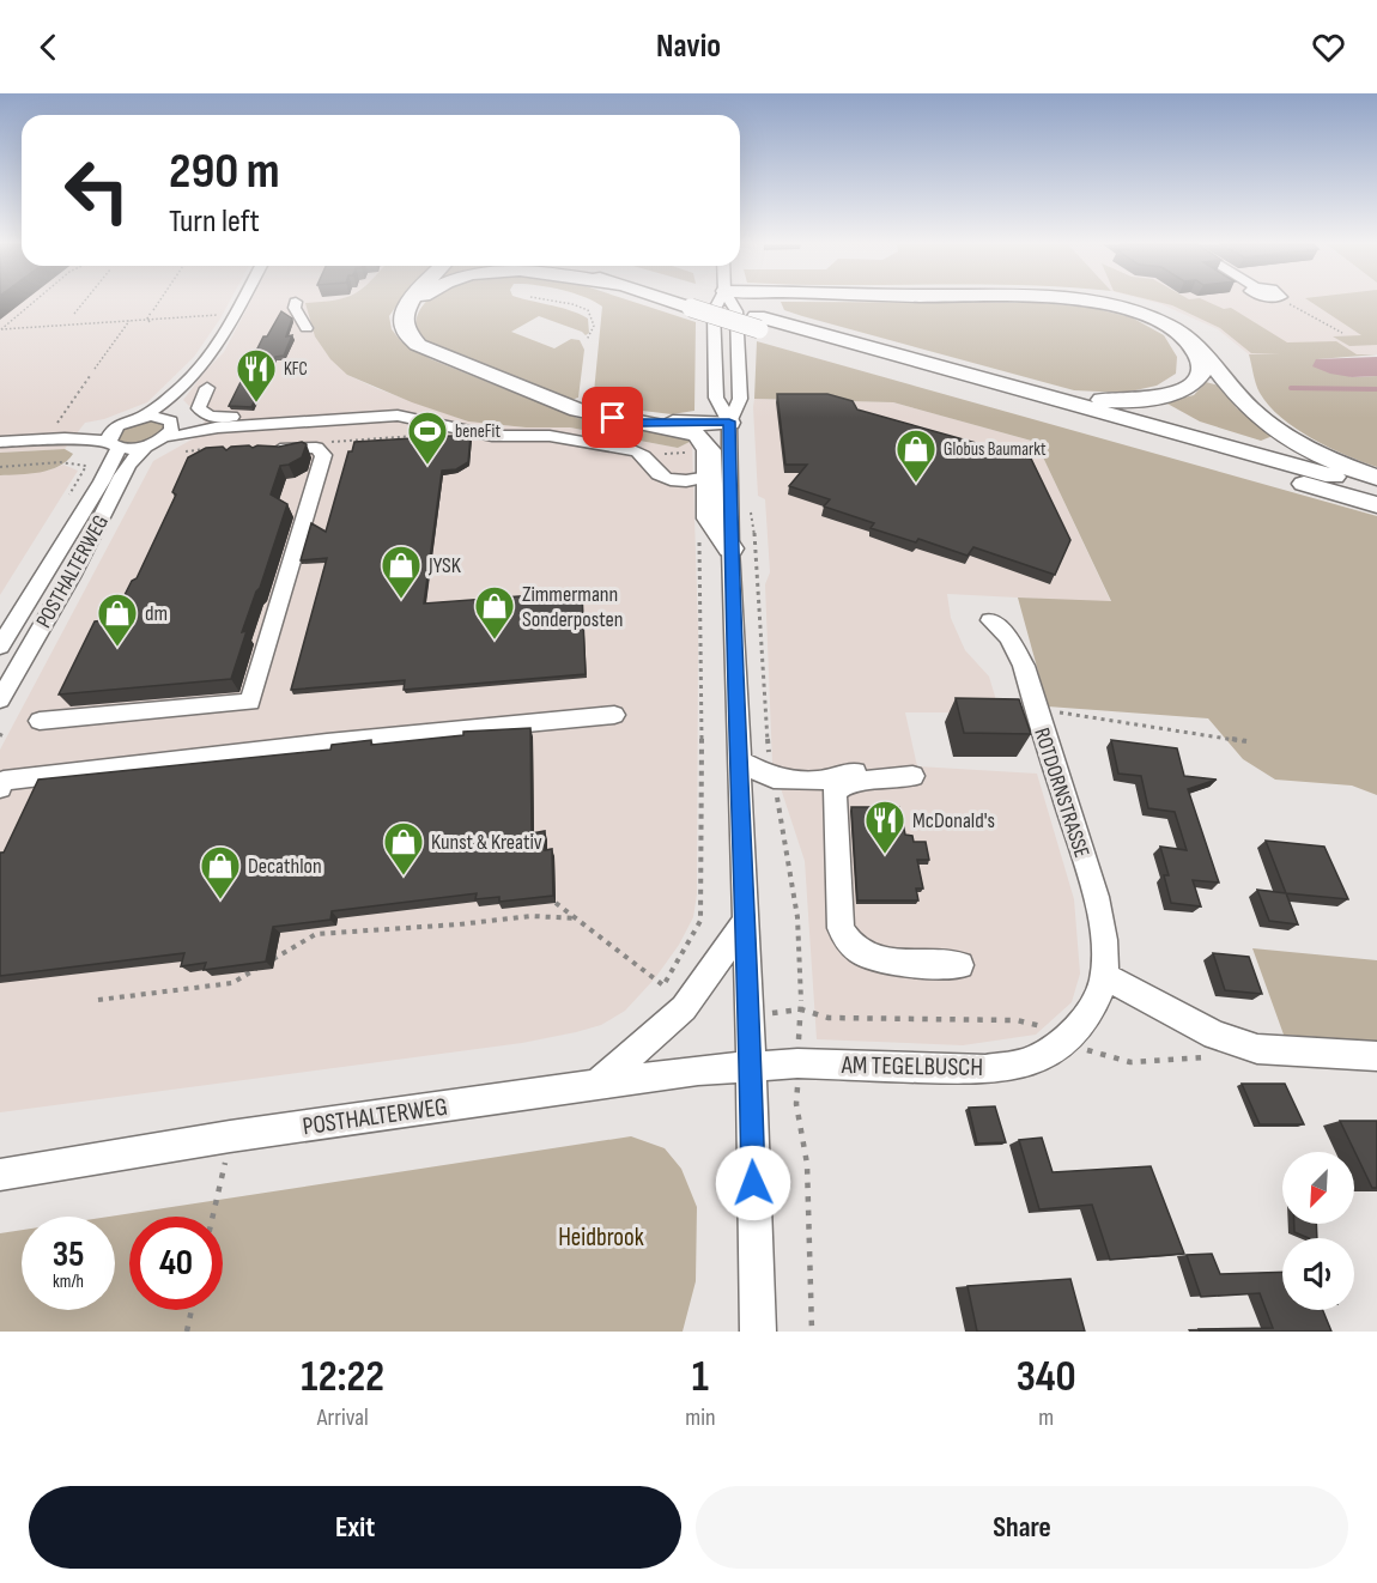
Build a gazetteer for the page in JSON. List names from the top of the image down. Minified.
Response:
{"streets":{"street":["POSTHALTERWEG","ROTDORNSTRASSE","AM TEGELBUSCH"]},"crossings":[["POSTHALTERWEG","AM TEGELBUSCH"],["ROTDORNSTRASSE","AM TEGELBUSCH"]],"parks":["Heidbrook"],"places":{"restaurant":["KFC","McDonald's"],"sports":["beneFit"],"shop":["Globus Baumarkt","JYSK","Zimmermann Sonderposten","dm","Kunst & Kreativ","Decathlon"]},"north":"bottom left","page":{"header":"Navio","turn":["290 m","Turn left"],"speed":"35 km/h","limit":"40","eta":["12:22","Arrival","1","min","340","m"],"buttons":["Exit","Share"]}}
